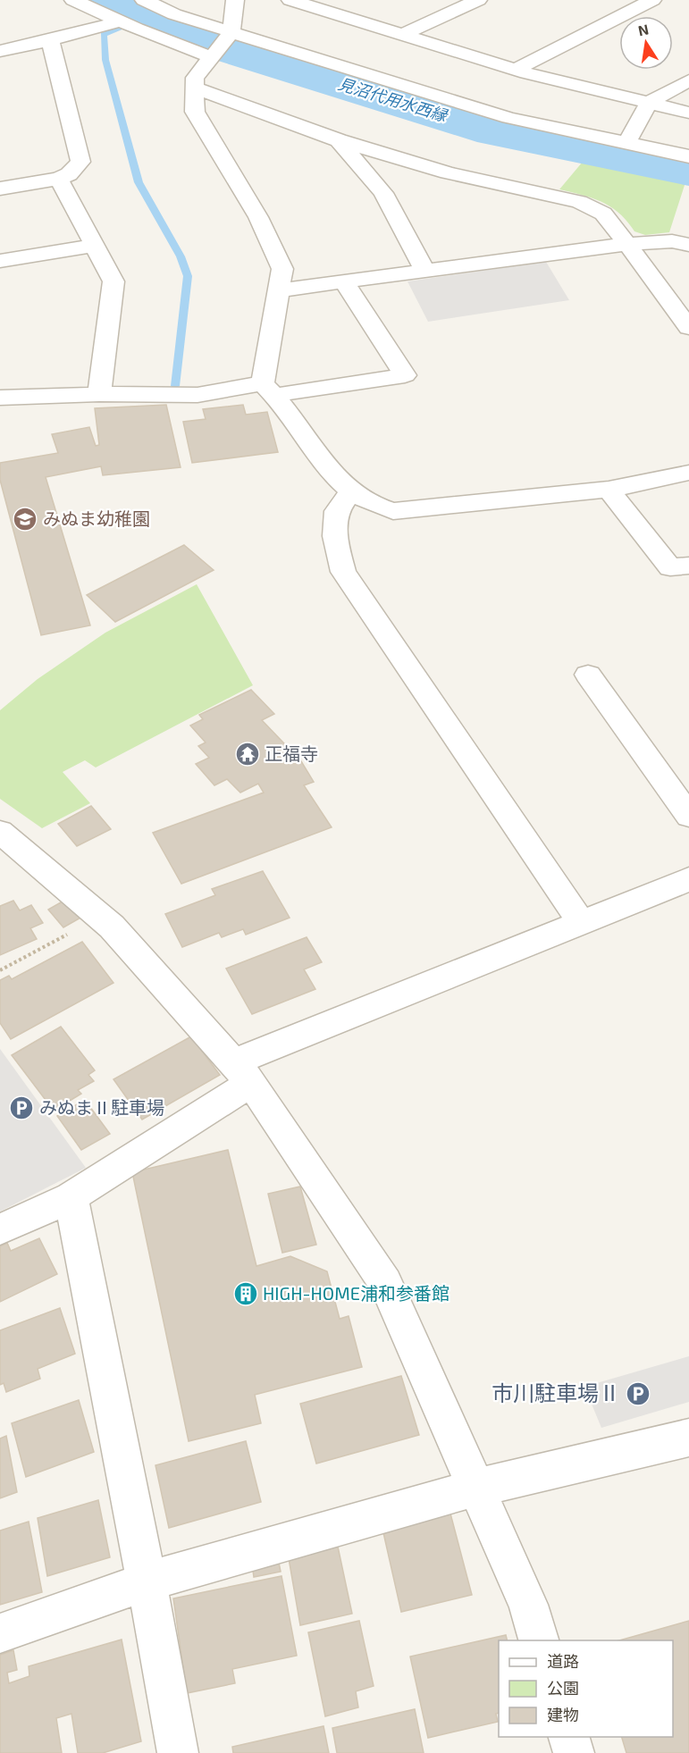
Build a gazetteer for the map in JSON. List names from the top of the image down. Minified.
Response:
{"water":["見沼代用水西縁"],"places":{"school or university":["みぬま幼稚園"],"temple":["正福寺"],"parking":["みぬまⅡ駐車場","市川駐車場Ⅱ"],"building":["HIGH-HOME浦和参番館"]},"legend":["道路","公園","建物"],"north":"top"}
